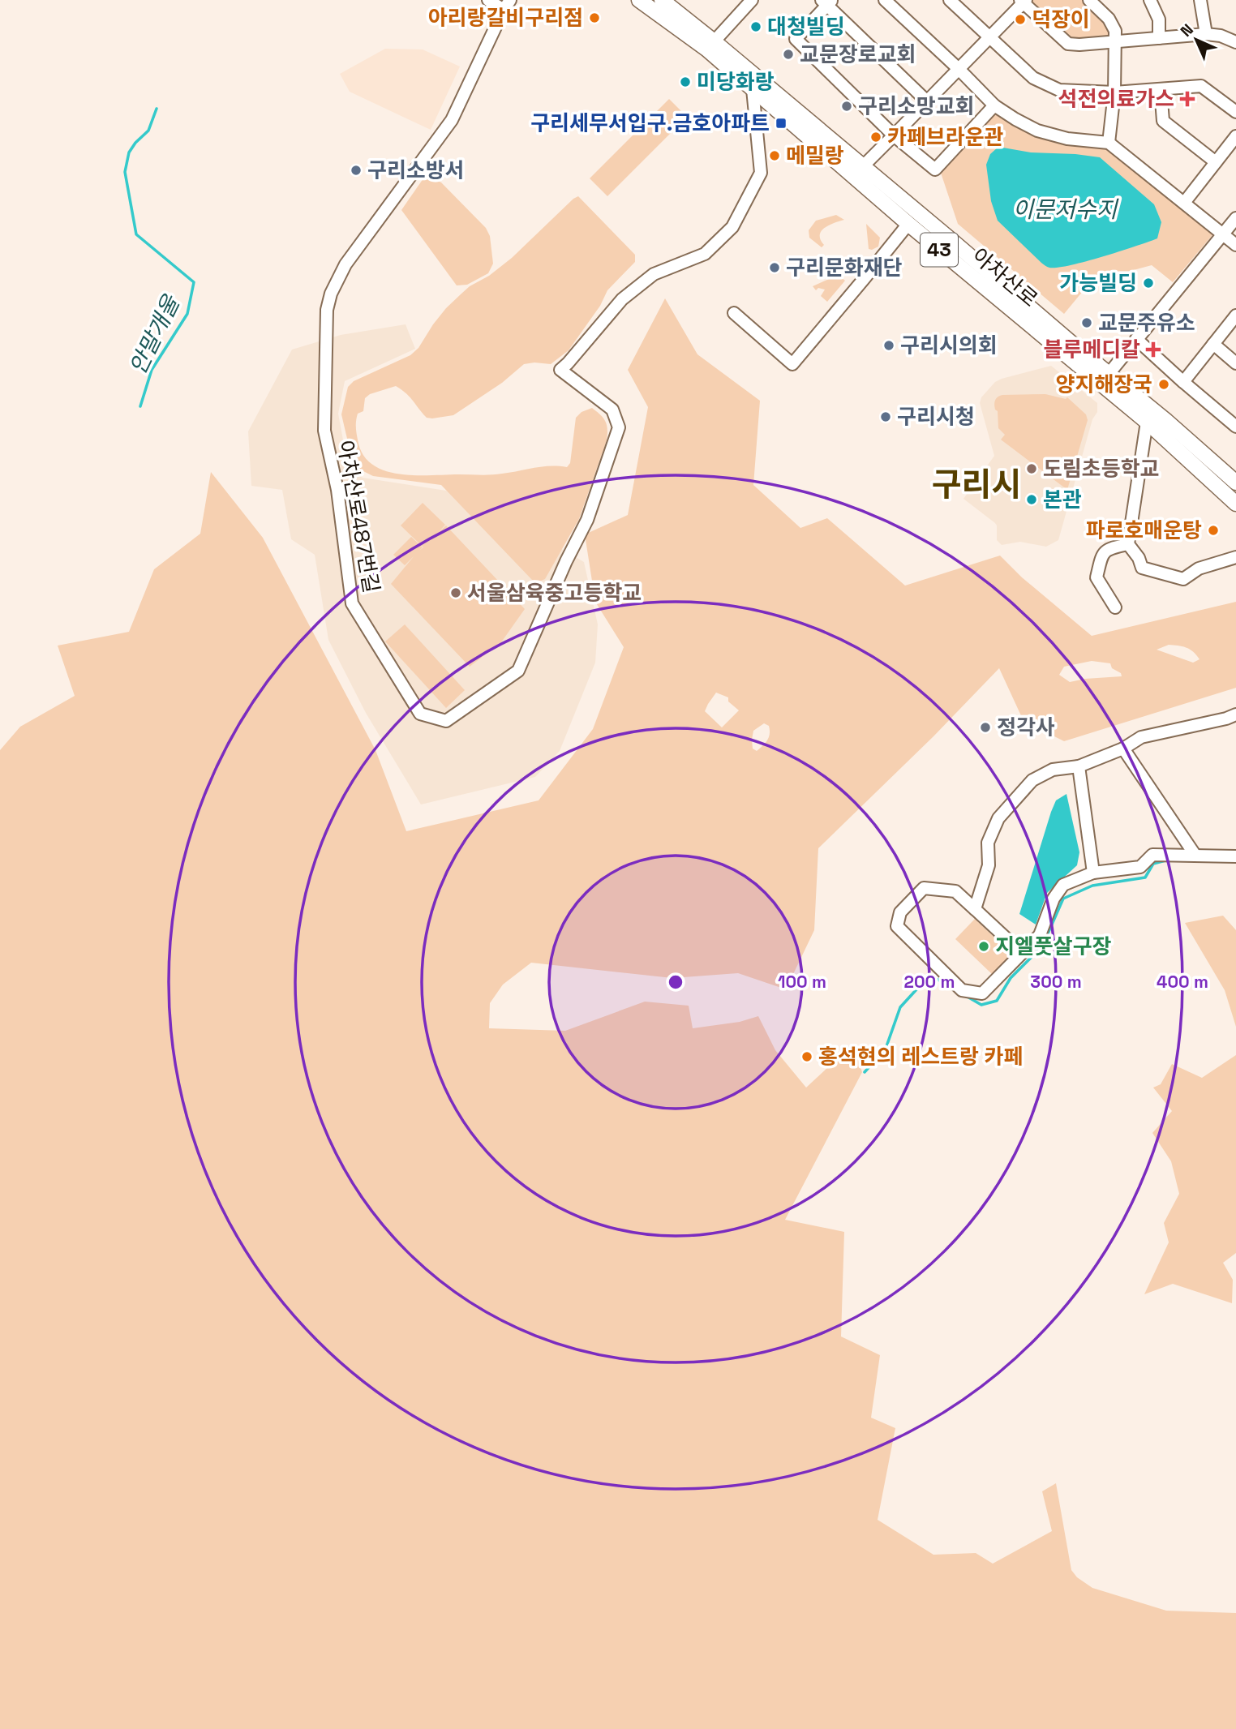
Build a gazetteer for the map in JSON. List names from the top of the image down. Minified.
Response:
{"streets":{"main road":["43","아차산로"],"street":["아차산로487번길"]},"crossings":[["아차산로","아차산로487번길"]],"districts":["구리시"],"water":["이문저수지","안말개울"],"places":{"other":["아리랑갈비구리점","덕장이","대청빌딩","교문장로교회","미당화랑","구리소망교회","카페브라운관","메밀랑","구리소방서","구리문화재단","가능빌딩","교문주유소","구리시의회","양지해장국","구리시청","도림초등학교","본관","파로호매운탕","서울삼육중고등학교","정각사","지엘풋살구장","홍석현의 레스트랑 카페"],"health":["석전의료가스","블루메디칼"],"transit":["구리세무서입구.금호아파트"]},"north":"top left","rings":["100 m","200 m","300 m","400 m"]}
